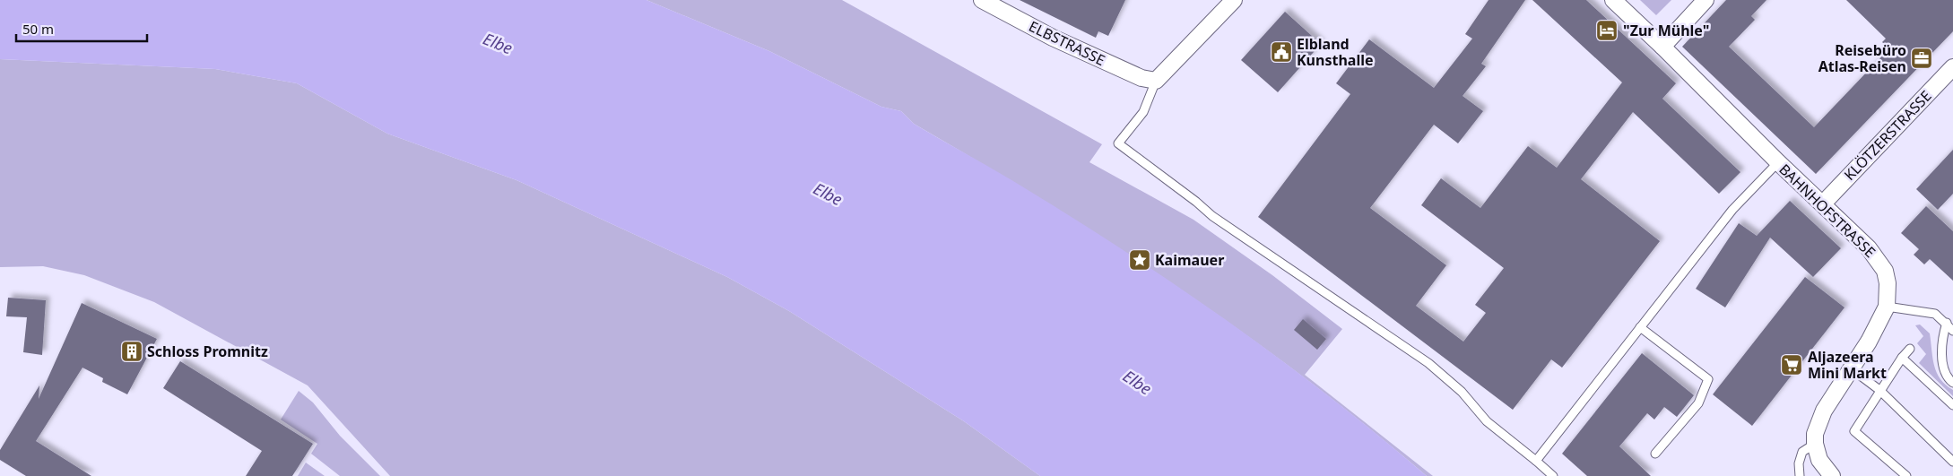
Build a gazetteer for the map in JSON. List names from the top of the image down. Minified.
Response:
{"streets":{"street":["ELBSTRASSE","KLÖTZERSTRASSE","BAHNHOFSTRASSE"]},"crossings":[["KLÖTZERSTRASSE","BAHNHOFSTRASSE"]],"water":["Elbe"],"places":{"hotel":["\"Zur Mühle\""],"public building":["Elbland Kunsthalle"],"office":["Reisebüro Atlas-Reisen"],"place":["Kaimauer"],"building":["Schloss Promnitz"],"supermarket":["Aljazeera Mini Markt"]},"scale_bar":"50 m"}
